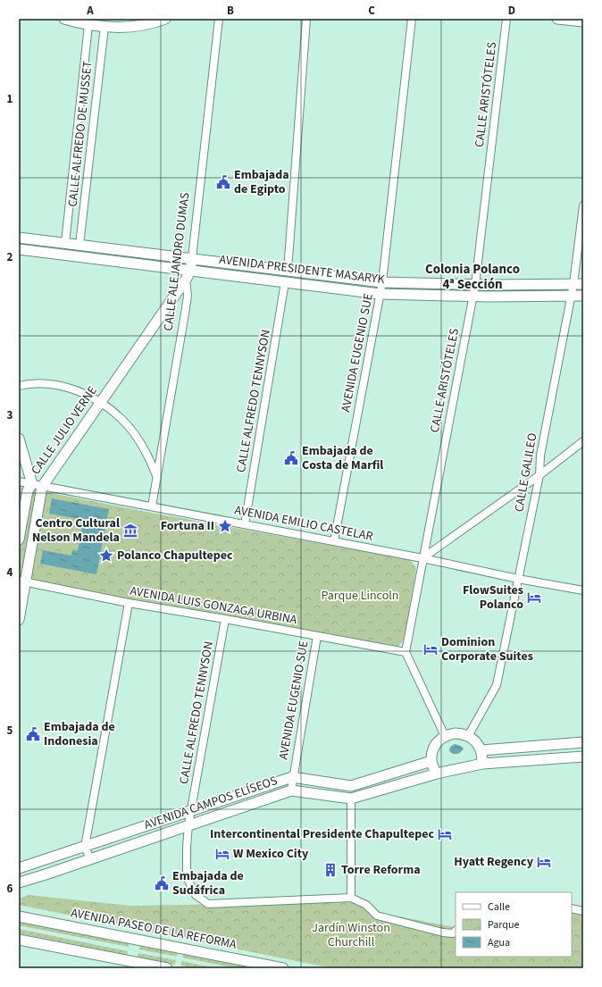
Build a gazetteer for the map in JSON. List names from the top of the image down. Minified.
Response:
{"streets":{"street":["CALLE ARISTÓTELES","CALLE ALFREDO DE MUSSET","CALLE ALEJANDRO DUMAS","AVENIDA PRESIDENTE MASARYK","AVENIDA EUGENIO SUE","CALLE ALFREDO TENNYSON","CALLE JULIO VERNE","CALLE GALILEO","AVENIDA EMILIO CASTELAR","AVENIDA LUIS GONZAGA URBINA","AVENIDA CAMPOS ELÍSEOS","AVENIDA PASEO DE LA REFORMA"]},"crossings":[["CALLE ARISTÓTELES","AVENIDA PRESIDENTE MASARYK"],["CALLE ARISTÓTELES","AVENIDA EMILIO CASTELAR"],["CALLE ARISTÓTELES","AVENIDA LUIS GONZAGA URBINA"],["CALLE ALFREDO DE MUSSET","AVENIDA PRESIDENTE MASARYK"],["CALLE ALEJANDRO DUMAS","AVENIDA PRESIDENTE MASARYK"],["CALLE ALEJANDRO DUMAS","CALLE JULIO VERNE"],["CALLE ALEJANDRO DUMAS","AVENIDA EMILIO CASTELAR"],["AVENIDA PRESIDENTE MASARYK","AVENIDA EUGENIO SUE"],["AVENIDA PRESIDENTE MASARYK","CALLE ALFREDO TENNYSON"],["AVENIDA PRESIDENTE MASARYK","CALLE GALILEO"],["AVENIDA EUGENIO SUE","AVENIDA EMILIO CASTELAR"],["AVENIDA EUGENIO SUE","AVENIDA LUIS GONZAGA URBINA"],["AVENIDA EUGENIO SUE","AVENIDA CAMPOS ELÍSEOS"],["CALLE ALFREDO TENNYSON","AVENIDA EMILIO CASTELAR"],["CALLE ALFREDO TENNYSON","AVENIDA LUIS GONZAGA URBINA"],["CALLE ALFREDO TENNYSON","AVENIDA CAMPOS ELÍSEOS"],["CALLE JULIO VERNE","AVENIDA EMILIO CASTELAR"],["CALLE JULIO VERNE","AVENIDA LUIS GONZAGA URBINA"],["CALLE GALILEO","AVENIDA EMILIO CASTELAR"]],"districts":["Colonia Polanco 4ª Sección"],"parks":["Parque Lincoln","Jardín Winston Churchill"],"places":{"public building":["Embajada de Egipto","Embajada de Costa de Marfil","Embajada de Indonesia","Embajada de Sudáfrica"],"place":["Fortuna II","Polanco Chapultepec"],"museum":["Centro Cultural Nelson Mandela"],"hotel":["FlowSuites Polanco","Dominion Corporate Suites","Intercontinental Presidente Chapultepec","W Mexico City","Hyatt Regency"],"building":["Torre Reforma"]},"legend":["Calle","Parque","Agua"],"grid":{"columns":["A","B","C","D"],"rows":["1","2","3","4","5","6"]}}
